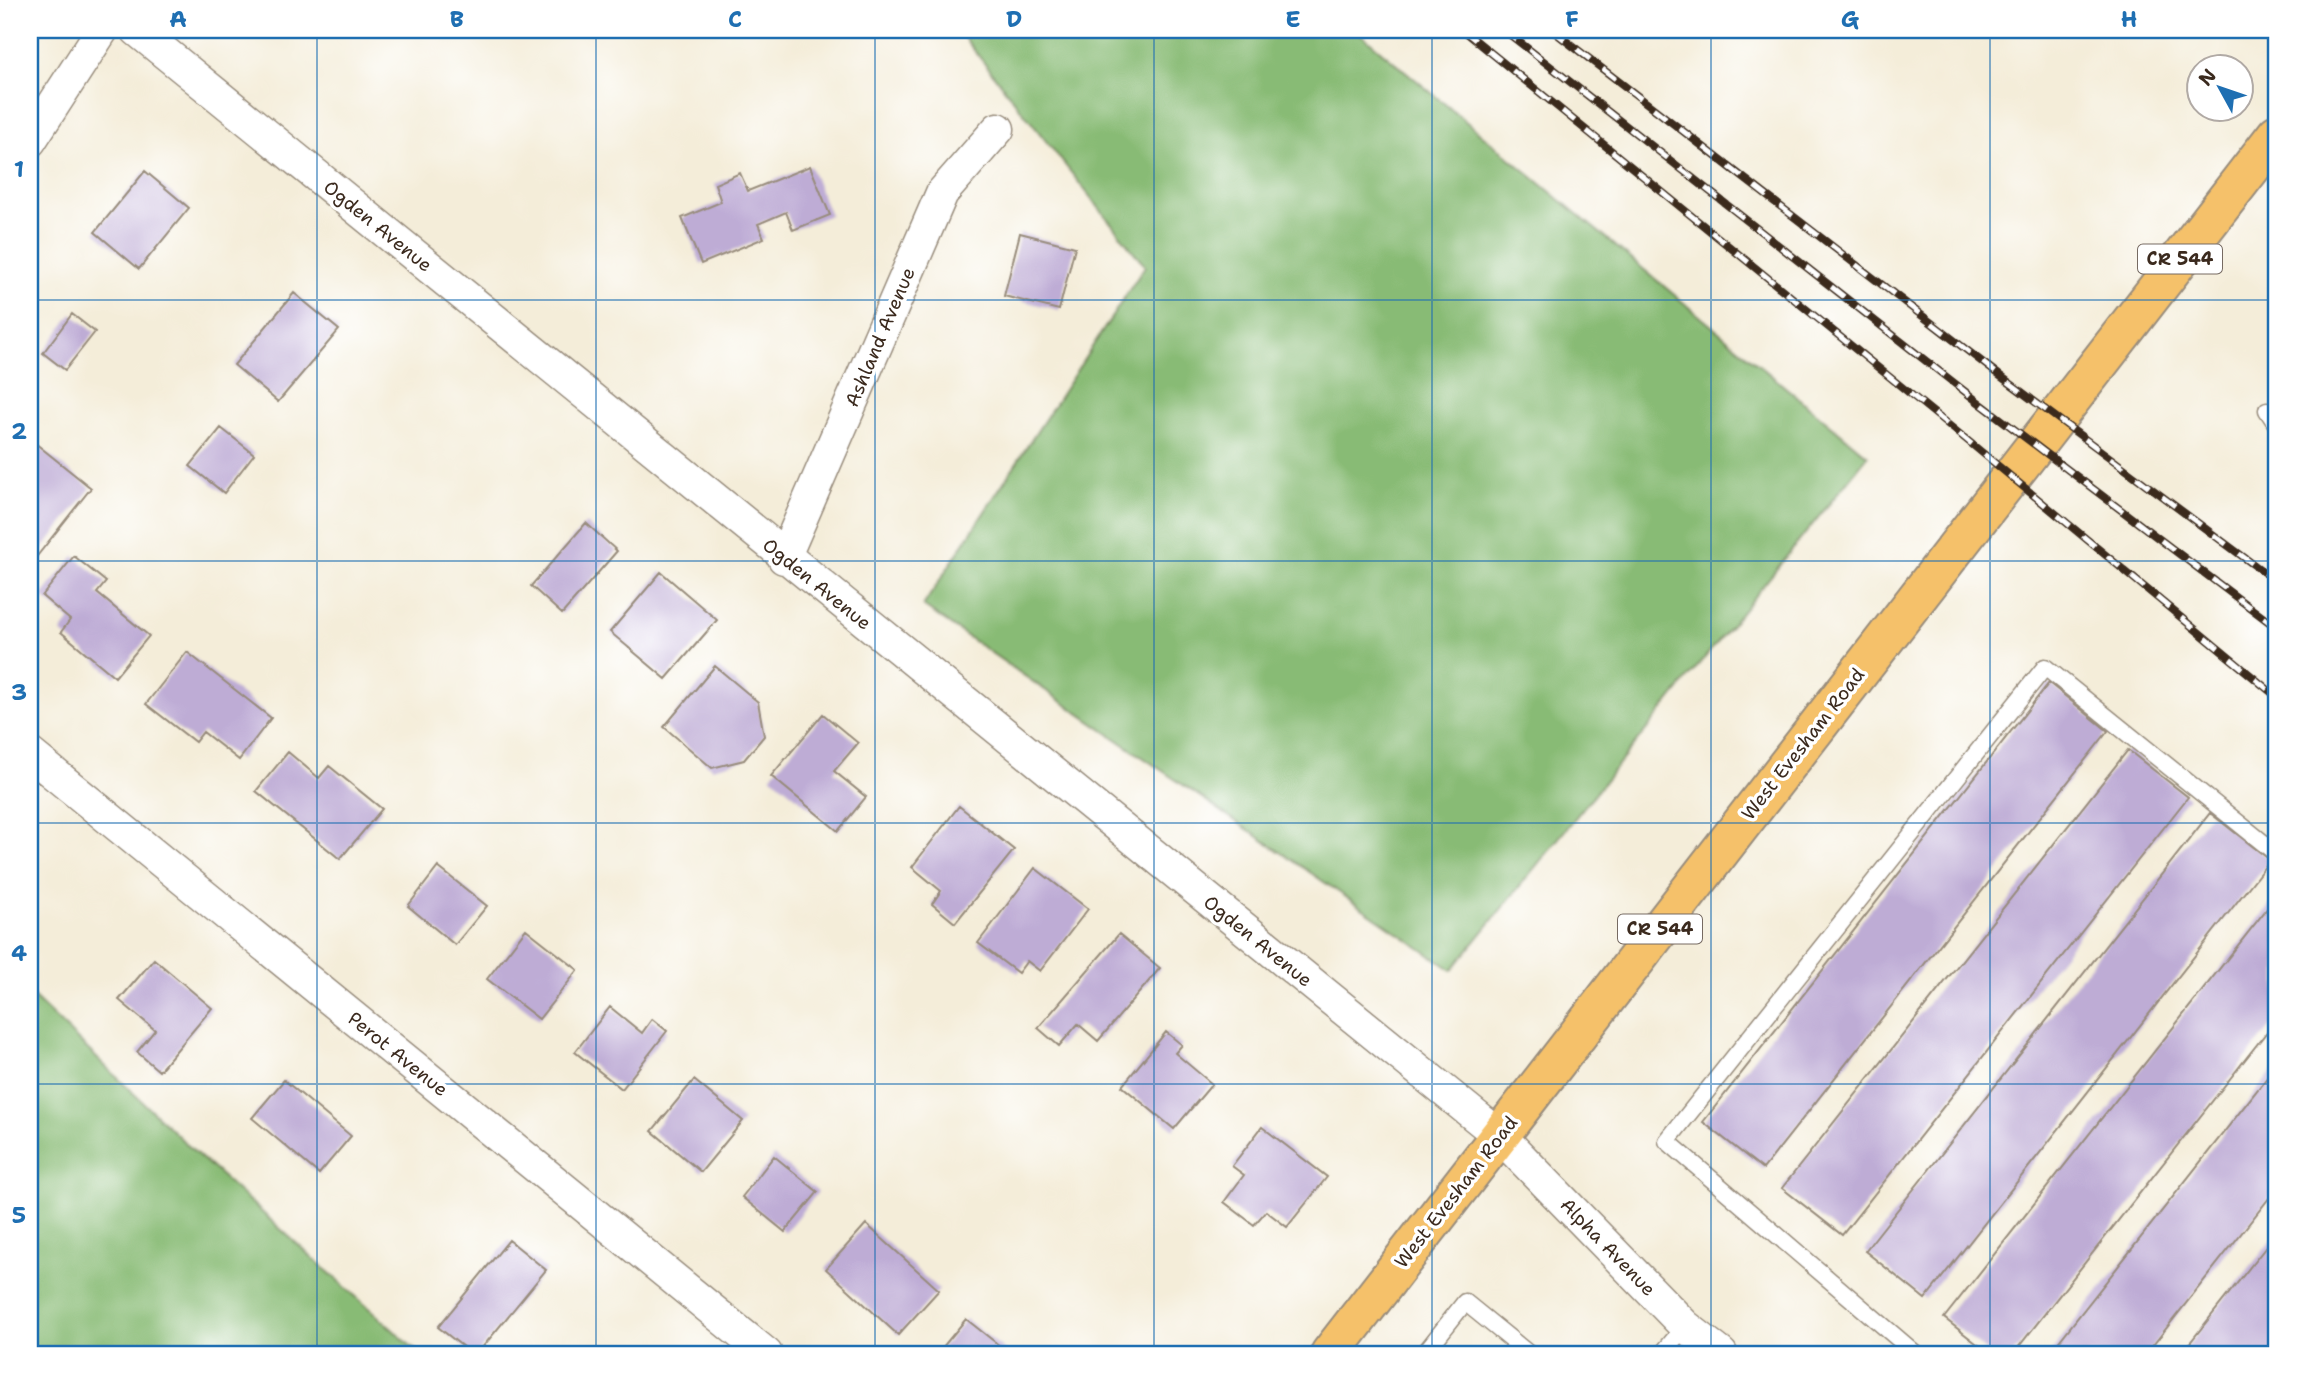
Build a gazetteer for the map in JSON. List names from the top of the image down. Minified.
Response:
{"streets":{"main road":["CR 544","West Evesham Road"],"street":["Ogden Avenue","Ashland Avenue","Perot Avenue","Alpha Avenue"]},"crossings":[["Ogden Avenue","Ashland Avenue"],["Ogden Avenue","West Evesham Road"],["Ogden Avenue","Alpha Avenue"],["West Evesham Road","Alpha Avenue"]],"north":"top left","grid":{"columns":["A","B","C","D","E","F","G","H"],"rows":["1","2","3","4","5"]}}
